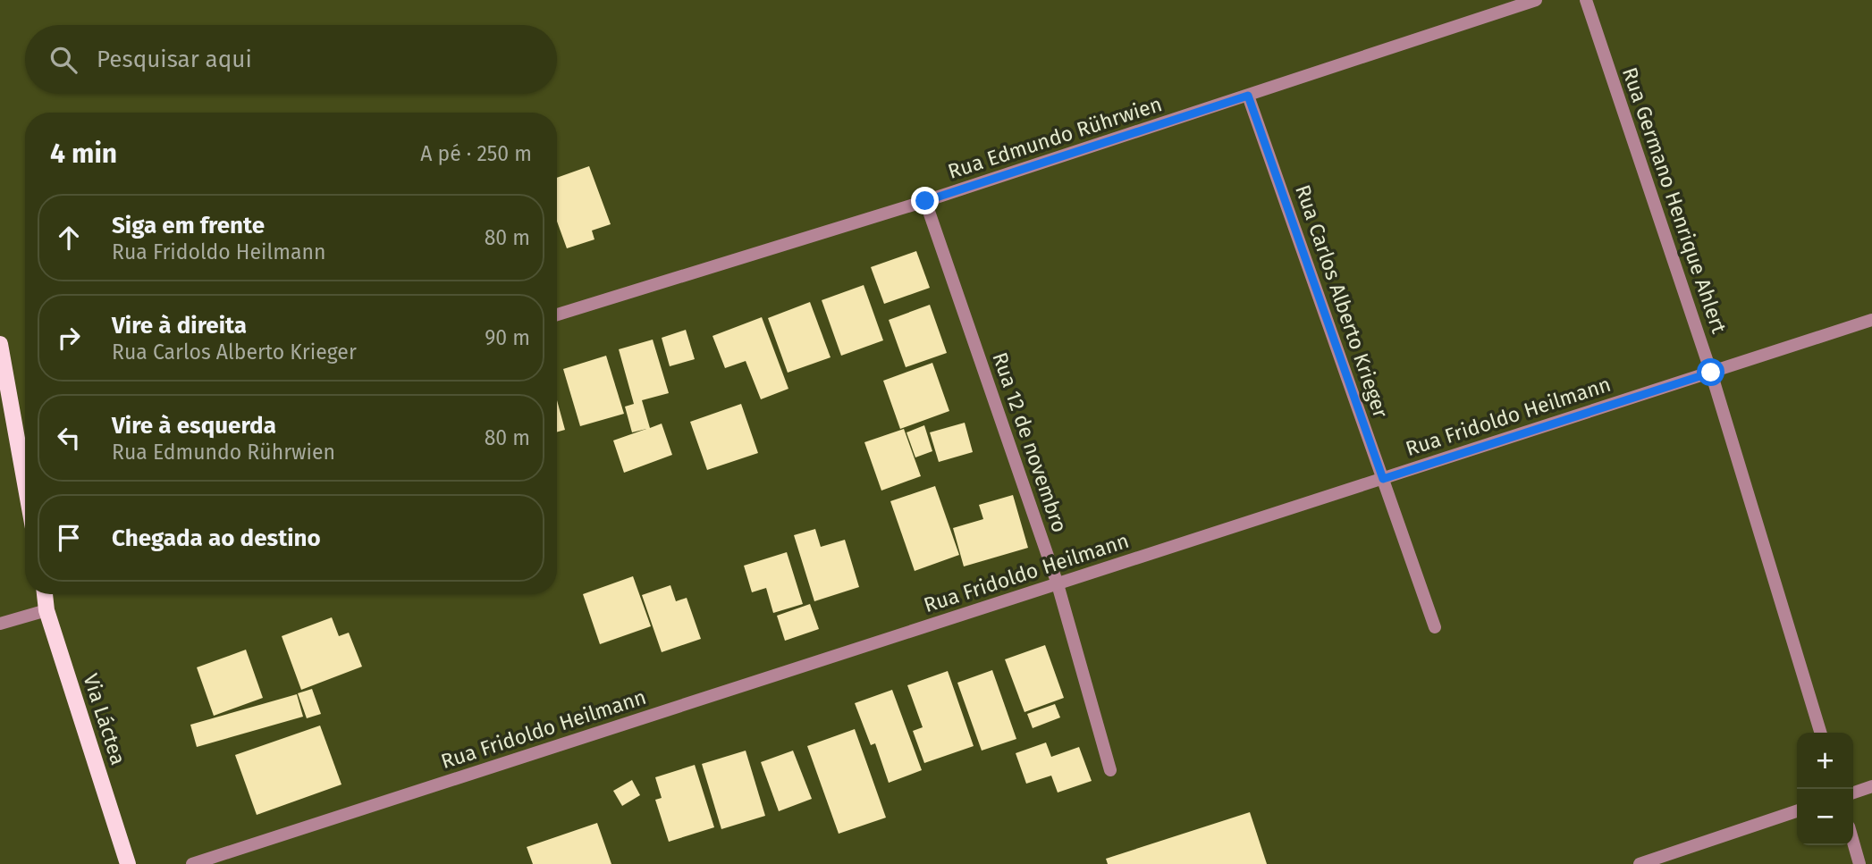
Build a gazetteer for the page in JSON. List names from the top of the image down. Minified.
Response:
{"streets":{"main road":["Via Láctea"],"street":["Rua Edmundo Rührwien","Rua Germano Henrique Ahlert","Rua Carlos Alberto Krieger","Rua Fridoldo Heilmann","Rua 12 de novembro"]},"crossings":[["Rua Edmundo Rührwien","Rua Carlos Alberto Krieger"],["Rua Edmundo Rührwien","Rua 12 de novembro"],["Rua Germano Henrique Ahlert","Rua Fridoldo Heilmann"],["Rua Carlos Alberto Krieger","Rua Fridoldo Heilmann"],["Rua Fridoldo Heilmann","Rua 12 de novembro"]],"page":{"search":"Pesquisar aqui","heading":["4 min","A pé · 250 m"],"list":[["Siga em frente","Rua Fridoldo Heilmann","80 m"],["Vire à direita","Rua Carlos Alberto Krieger","90 m"],["Vire à esquerda","Rua Edmundo Rührwien","80 m"],"Chegada ao destino"],"map_buttons":["+","−"]}}
